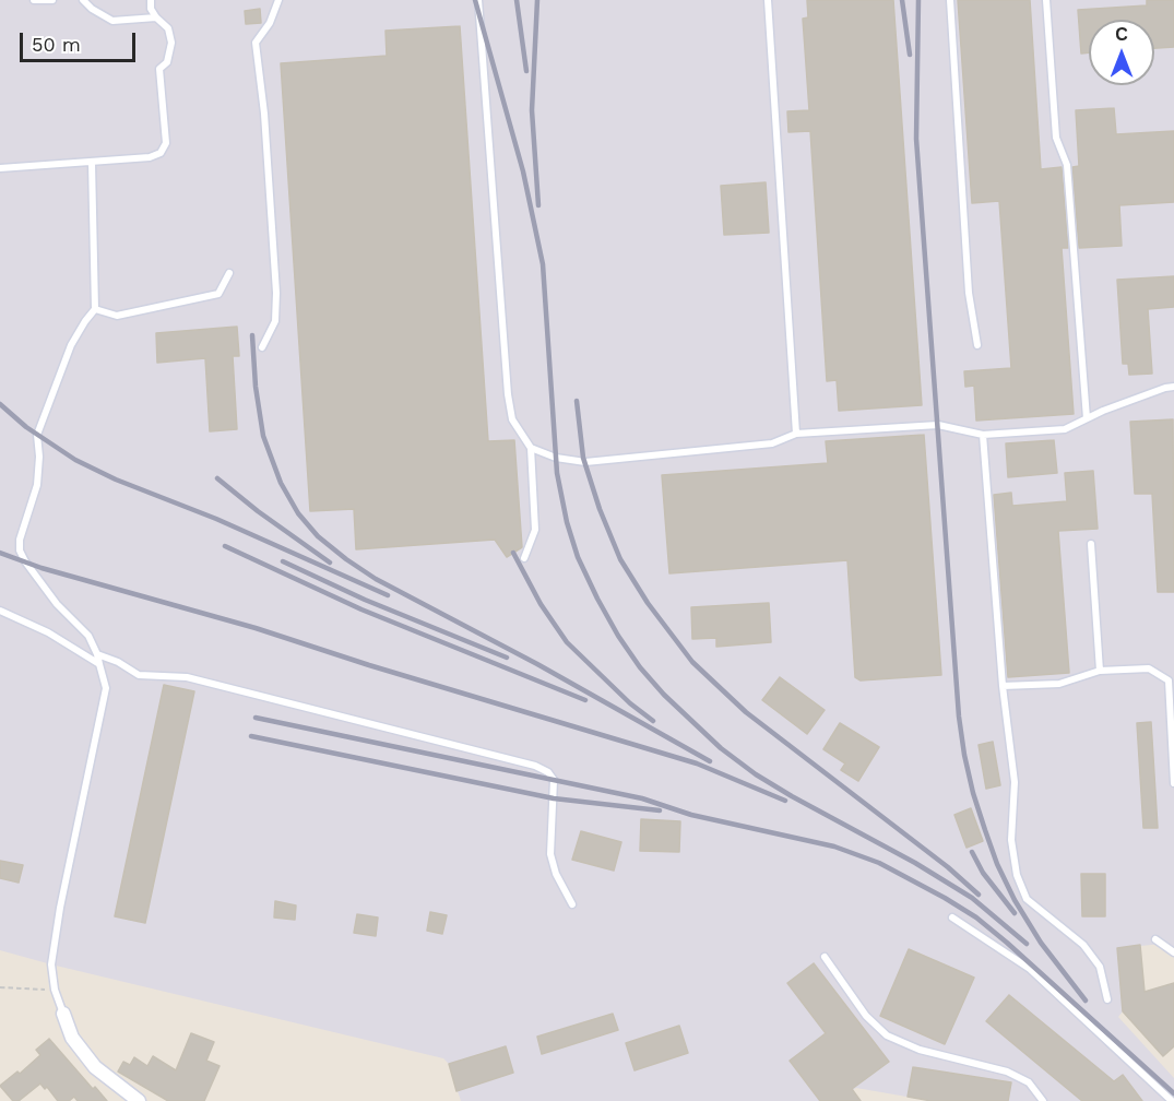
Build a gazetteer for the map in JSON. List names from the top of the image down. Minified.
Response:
{"scale_bar":"50 m","north":"top"}
